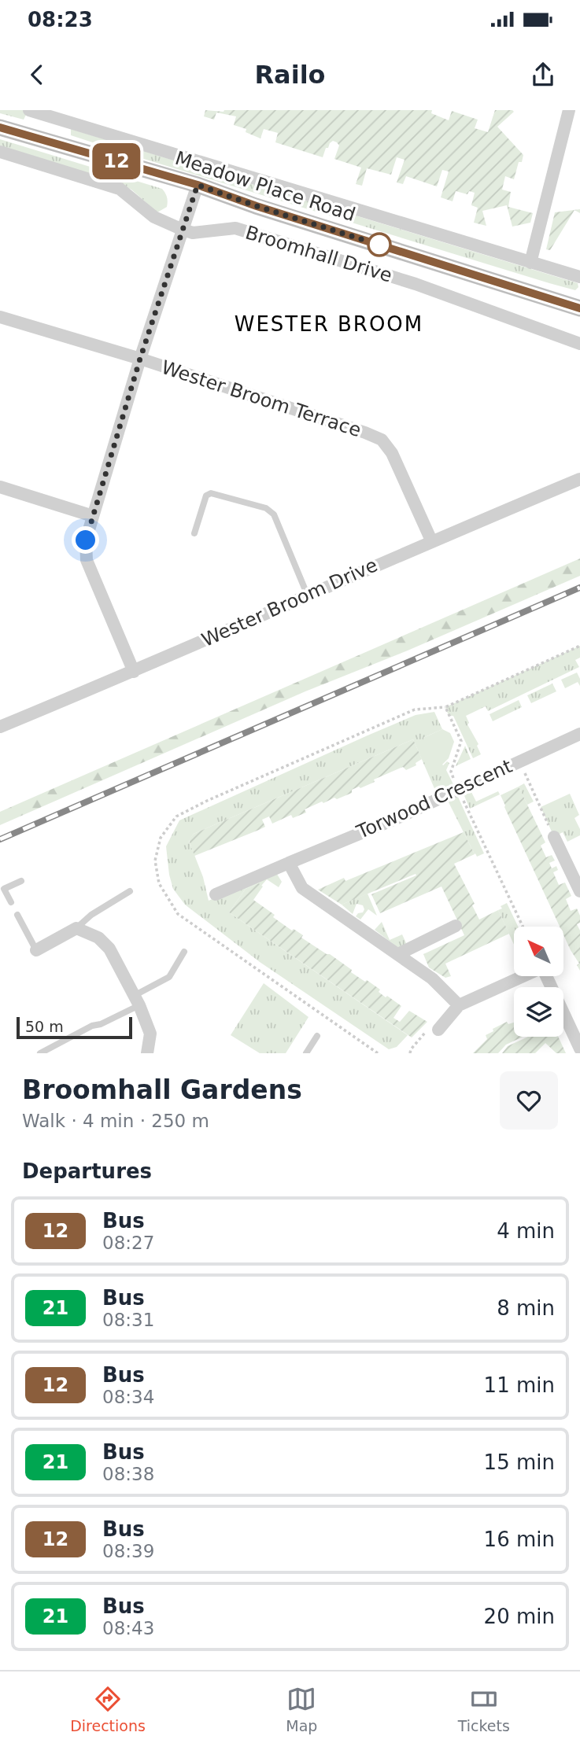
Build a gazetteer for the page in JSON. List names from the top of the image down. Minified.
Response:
{"streets":{"main road":["Meadow Place Road"],"street":["Broomhall Drive","Wester Broom Terrace","Wester Broom Drive","Torwood Crescent"]},"crossings":[["Wester Broom Terrace","Wester Broom Drive"]],"districts":["WESTER BROOM"],"lines":["bus line 12"],"scale_bar":"50 m","north":"top left","page":{"status":"08:23","header":"Railo","on_map":"12","scale":"50 m","heading":[["Broomhall Gardens","Walk · 4 min · 250 m"],"Departures"],"list":[{"mark":"12","name":"Bus","note":"08:27","value":"4 min"},{"mark":"21","name":"Bus","note":"08:31","value":"8 min"},{"mark":"12","name":"Bus","note":"08:34","value":"11 min"},{"mark":"21","name":"Bus","note":"08:38","value":"15 min"},{"mark":"12","name":"Bus","note":"08:39","value":"16 min"},{"mark":"21","name":"Bus","note":"08:43","value":"20 min"}],"tabs":["Directions","Map","Tickets"]}}
